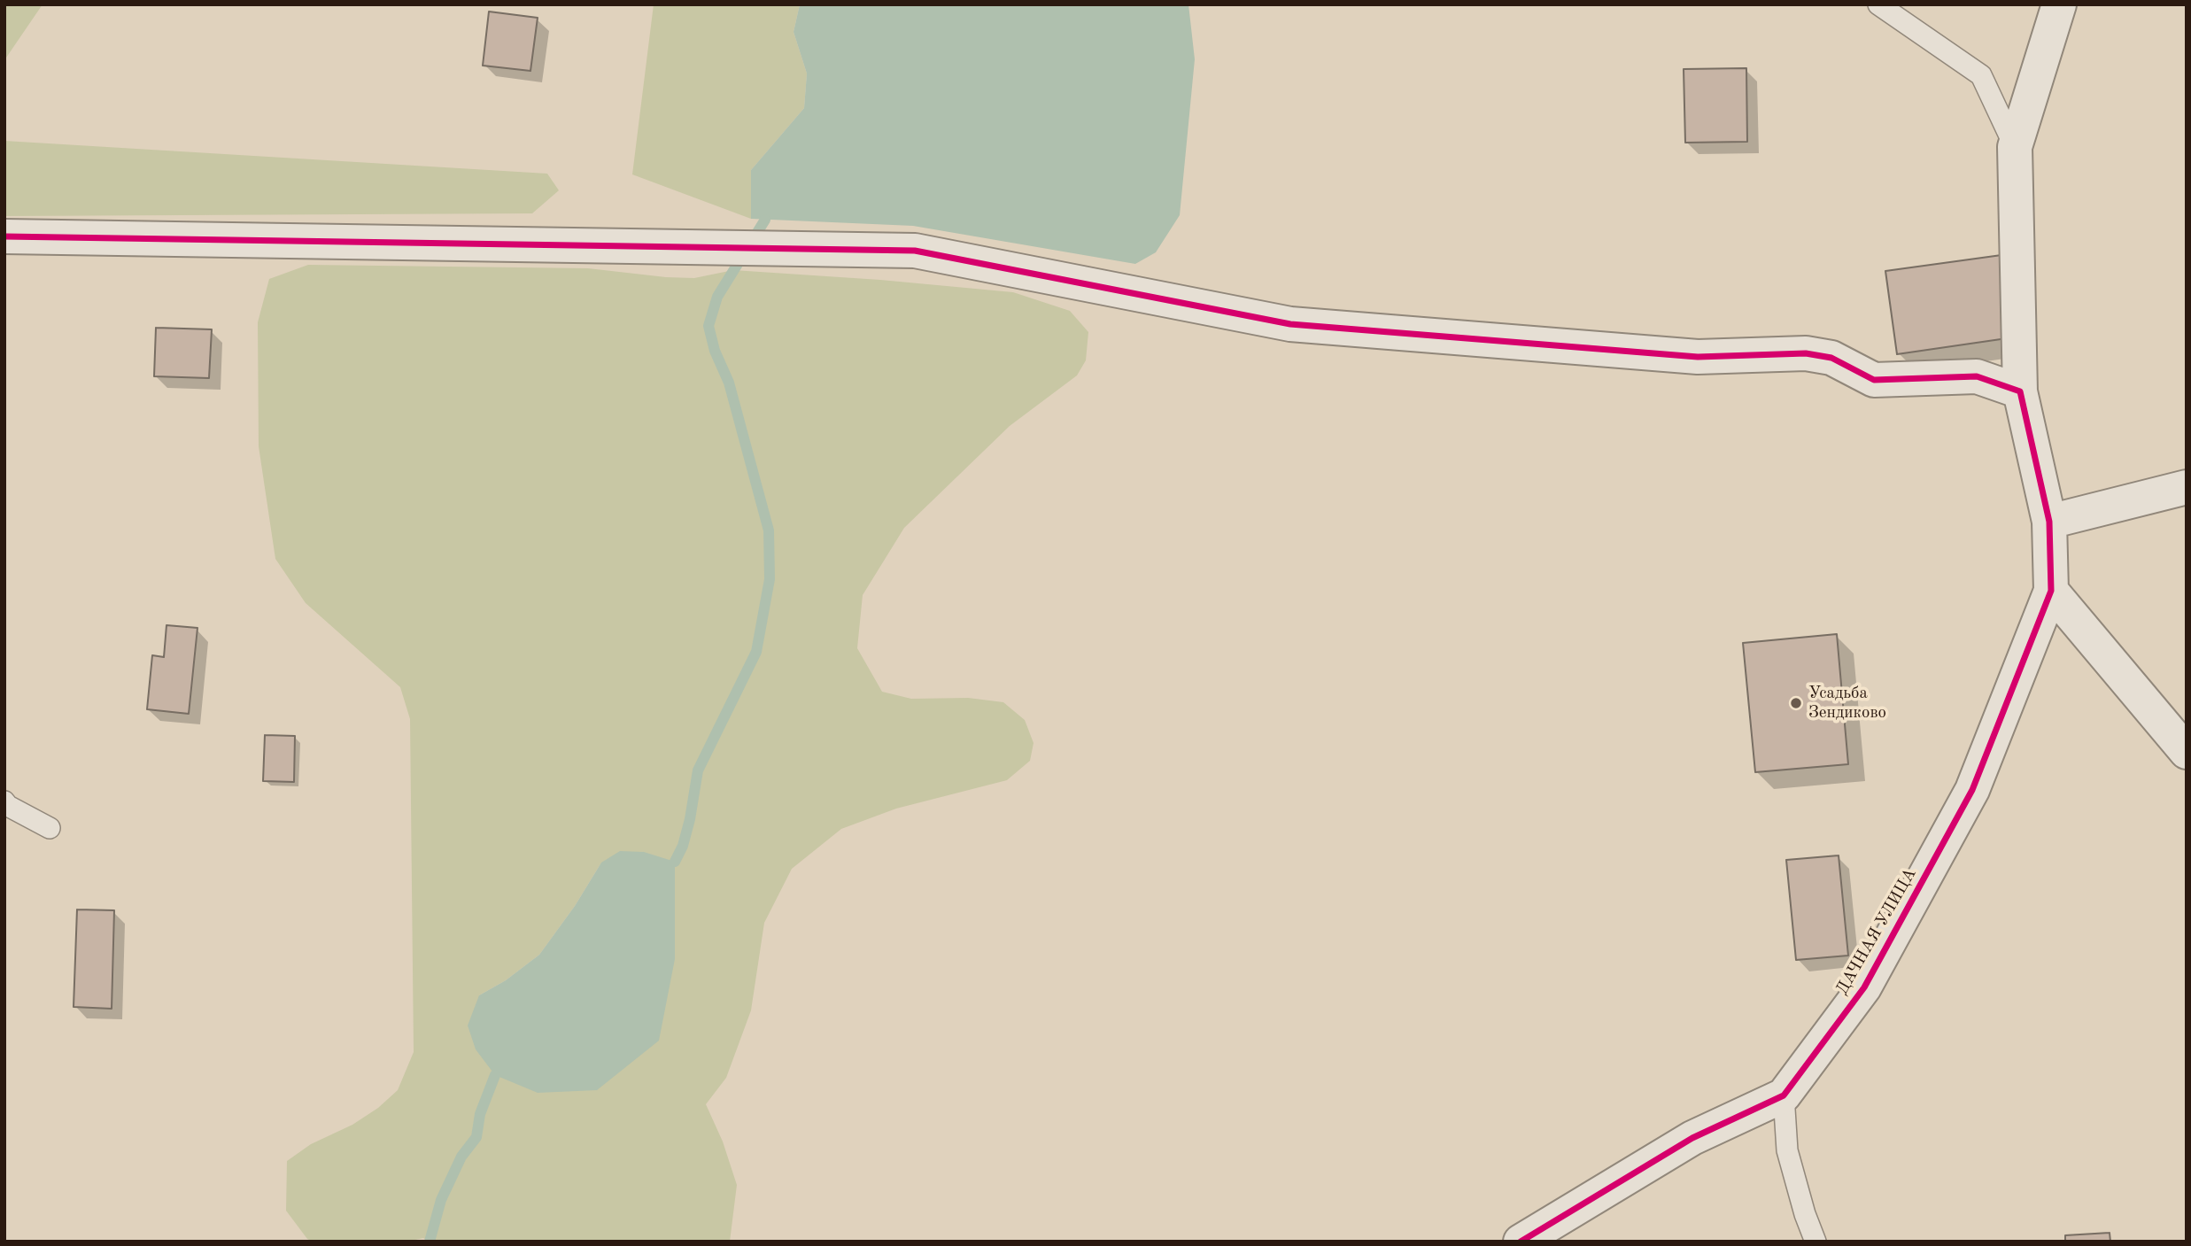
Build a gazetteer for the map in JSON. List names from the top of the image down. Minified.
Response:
{"streets":{"street":["ДАЧНАЯ УЛИЦА"]},"places":["Усадьба Зендиково"]}
